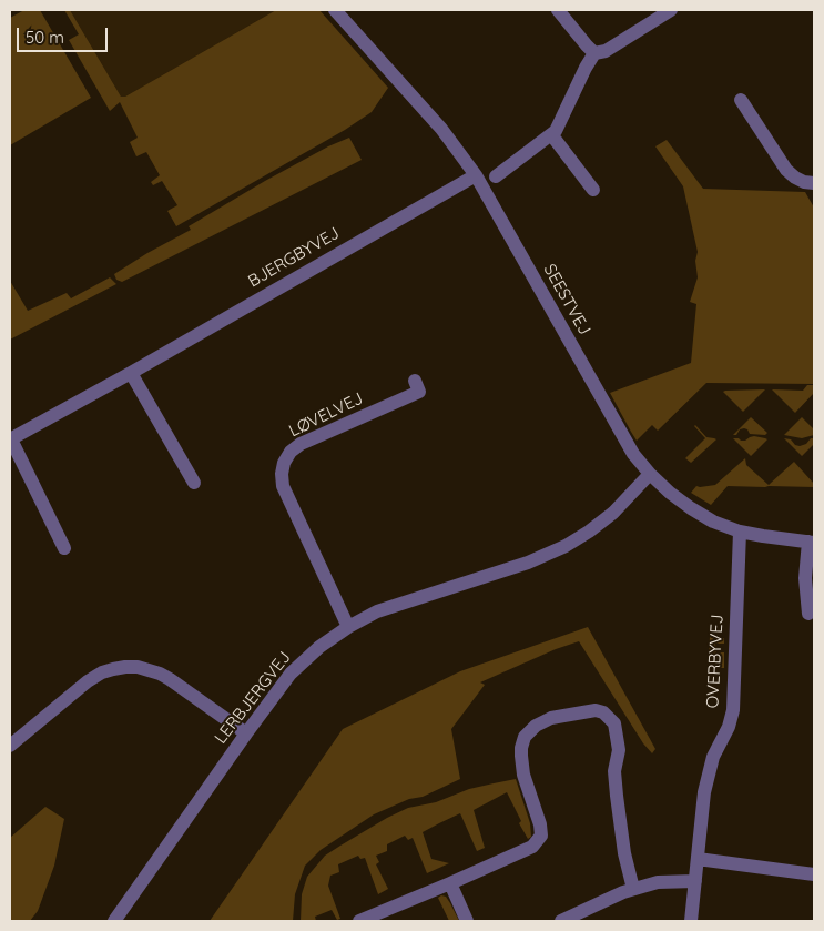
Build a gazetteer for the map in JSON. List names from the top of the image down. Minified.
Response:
{"streets":{"street":["BJERGBYVEJ","SEESTVEJ","LØVELVEJ","OVERBYVEJ","LERBJERGVEJ"]},"crossings":[["BJERGBYVEJ","SEESTVEJ"],["SEESTVEJ","OVERBYVEJ"],["SEESTVEJ","LERBJERGVEJ"],["LØVELVEJ","LERBJERGVEJ"]],"scale_bar":"50 m"}
